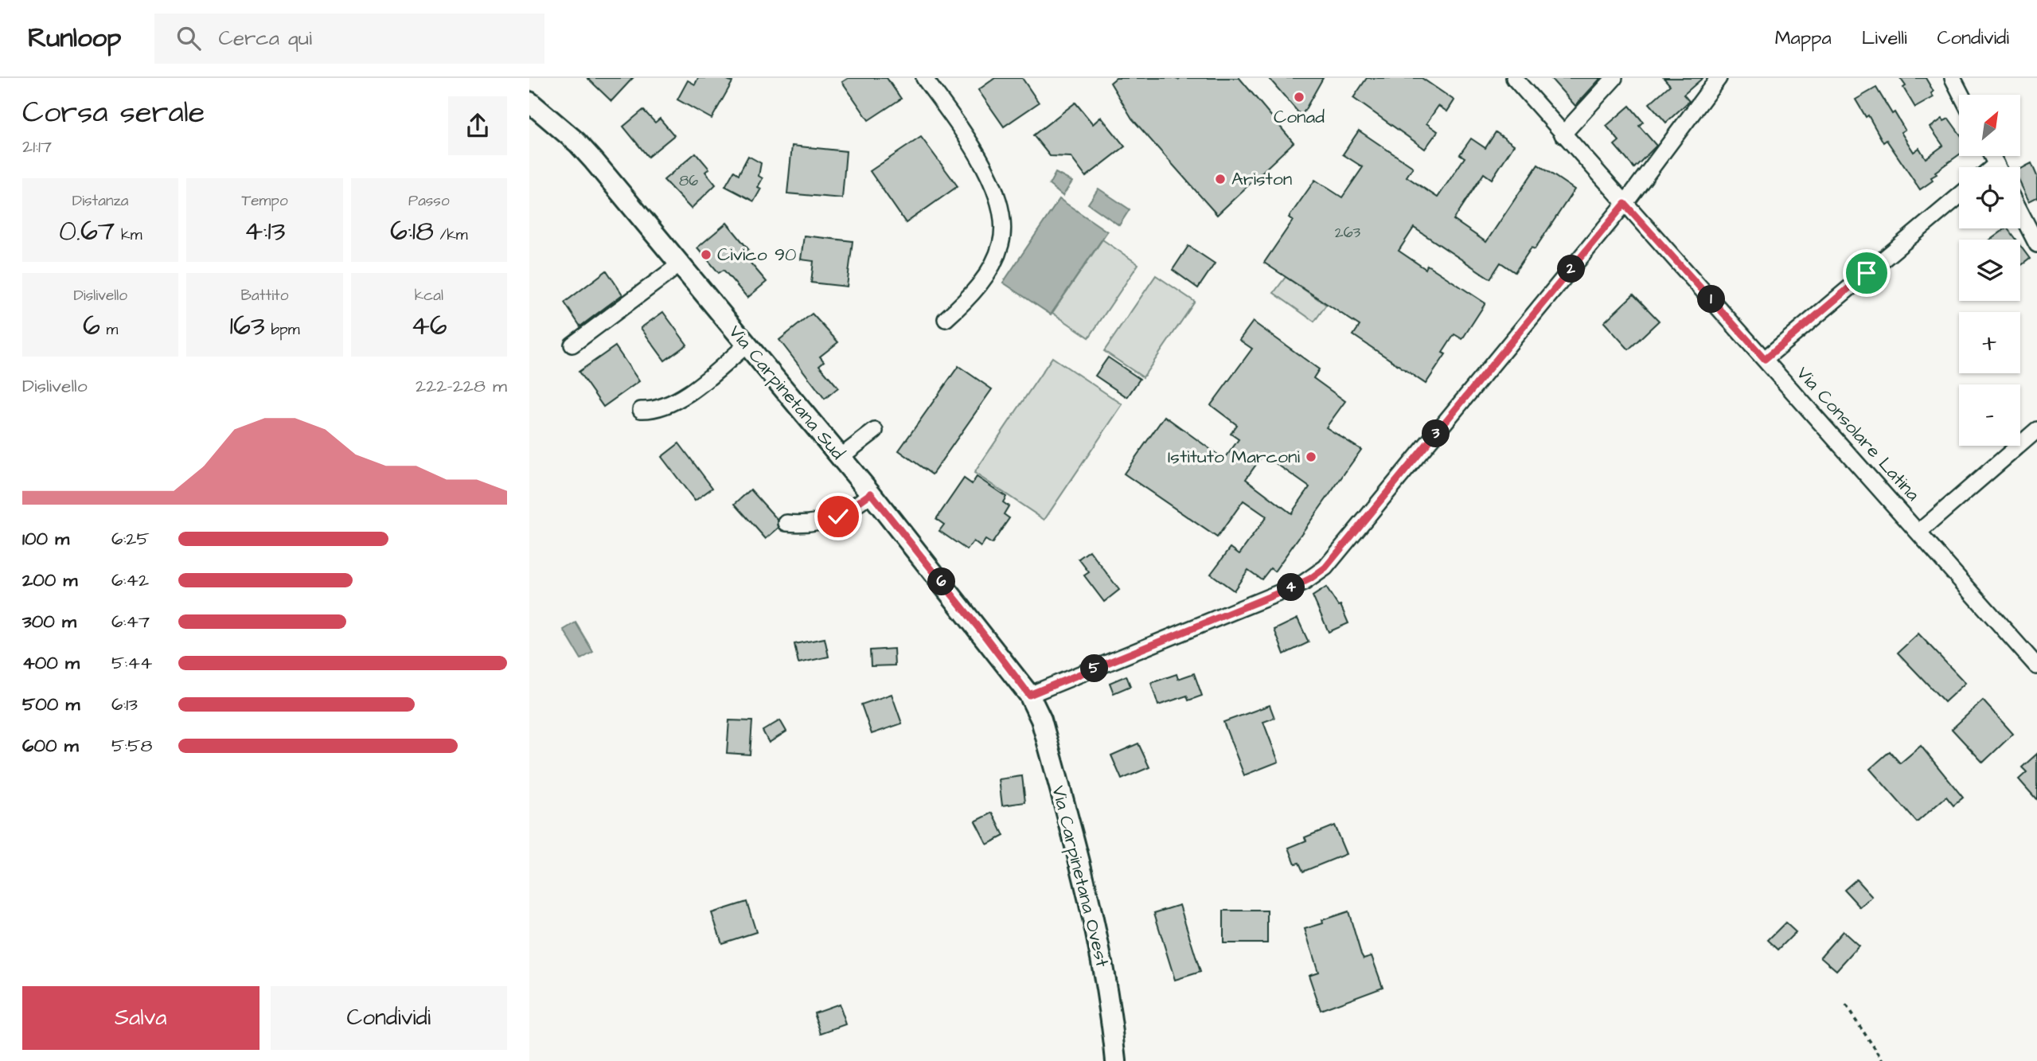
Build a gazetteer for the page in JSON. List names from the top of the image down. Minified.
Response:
{"streets":{"main road":["Via Carpinetana Sud","Via Carpinetana Ovest"],"street":["Via Consolare Latina"]},"crossings":[["Via Carpinetana Sud","Via Carpinetana Ovest"]],"places":["Conad","Ariston","Civico 90","Istituto Marconi"],"house_numbers":["86","263"],"north":"top right","page":{"header":"Runloop","search":"Cerca qui","nav":["Mappa","Livelli","Condividi"],"heading":["Corsa serale","21:17"],"map_buttons":["+","−"],"stats":[["Distanza","0.67 km"],["Tempo","4:13"],["Passo","6:18 /km"],["Dislivello","6 m"],["Battito","163 bpm"],["kcal","46"]],"pins":["2","1","3","6","4","5"],"chart":["Dislivello","222–228 m"],"list":[{"name":"100 m","note":"6:25"},{"name":"200 m","note":"6:42"},{"name":"300 m","note":"6:47"},{"name":"400 m","note":"5:44"},{"name":"500 m","note":"6:13"},{"name":"600 m","note":"5:58"}],"buttons":["Salva","Condividi"]}}
